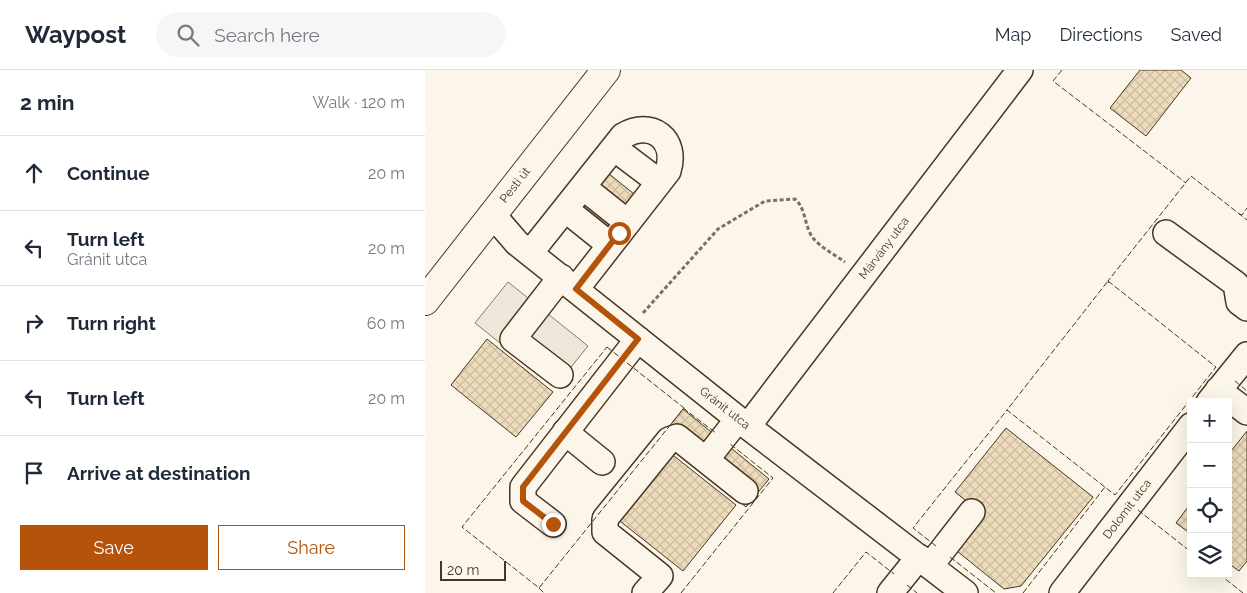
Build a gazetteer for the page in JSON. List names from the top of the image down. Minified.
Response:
{"streets":{"main road":["Pesti út"],"street":["Márvány utca","Gránit utca","Dolomit utca"]},"crossings":[["Pesti út","Gránit utca"],["Márvány utca","Gránit utca"]],"scale_bar":"20 m","page":{"header":"Waypost","search":"Search here","nav":["Map","Directions","Saved"],"heading":["2 min","Walk · 120 m"],"list":[["Continue","20 m"],["Turn left","Gránit utca","20 m"],["Turn right","60 m"],["Turn left","20 m"],"Arrive at destination"],"map_buttons":["+","−"],"buttons":["Save","Share"],"scale":"20 m"}}
